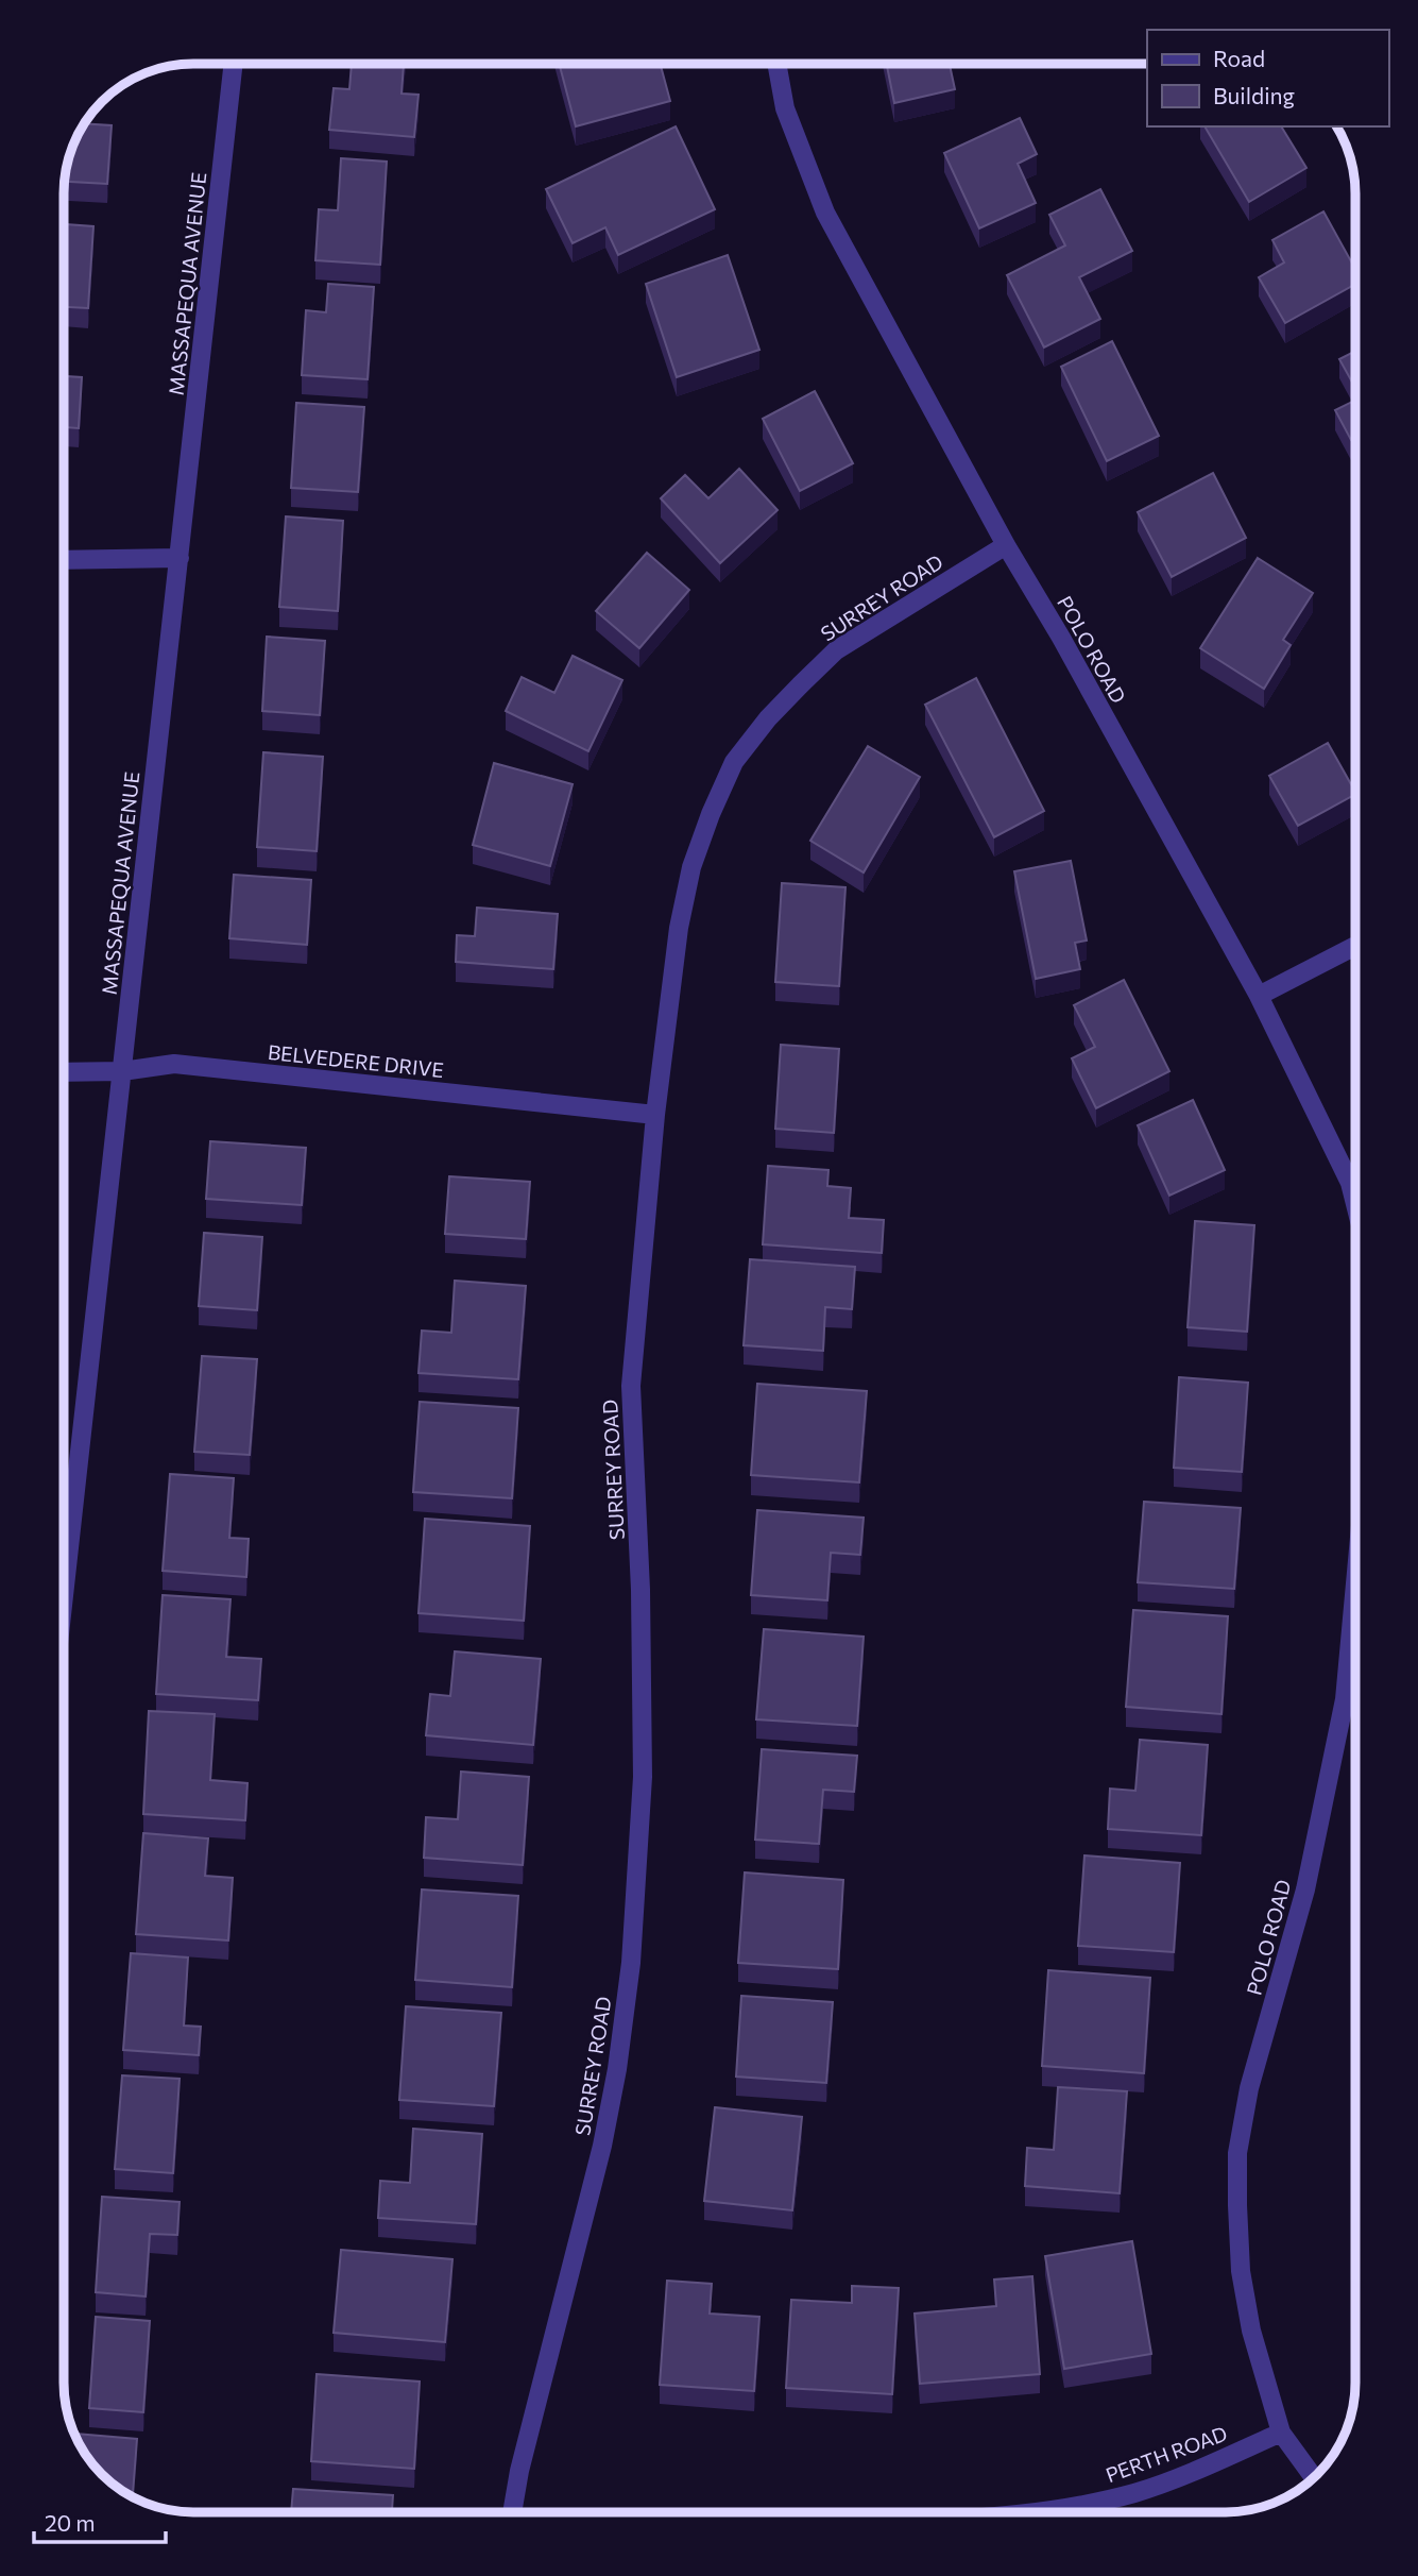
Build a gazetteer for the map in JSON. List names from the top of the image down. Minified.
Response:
{"streets":{"street":["MASSAPEQUA AVENUE","SURREY ROAD","POLO ROAD","BELVEDERE DRIVE","PERTH ROAD"]},"crossings":[["MASSAPEQUA AVENUE","BELVEDERE DRIVE"],["SURREY ROAD","POLO ROAD"],["SURREY ROAD","BELVEDERE DRIVE"],["POLO ROAD","PERTH ROAD"]],"legend":["Road","Building"],"scale_bar":"20 m"}
